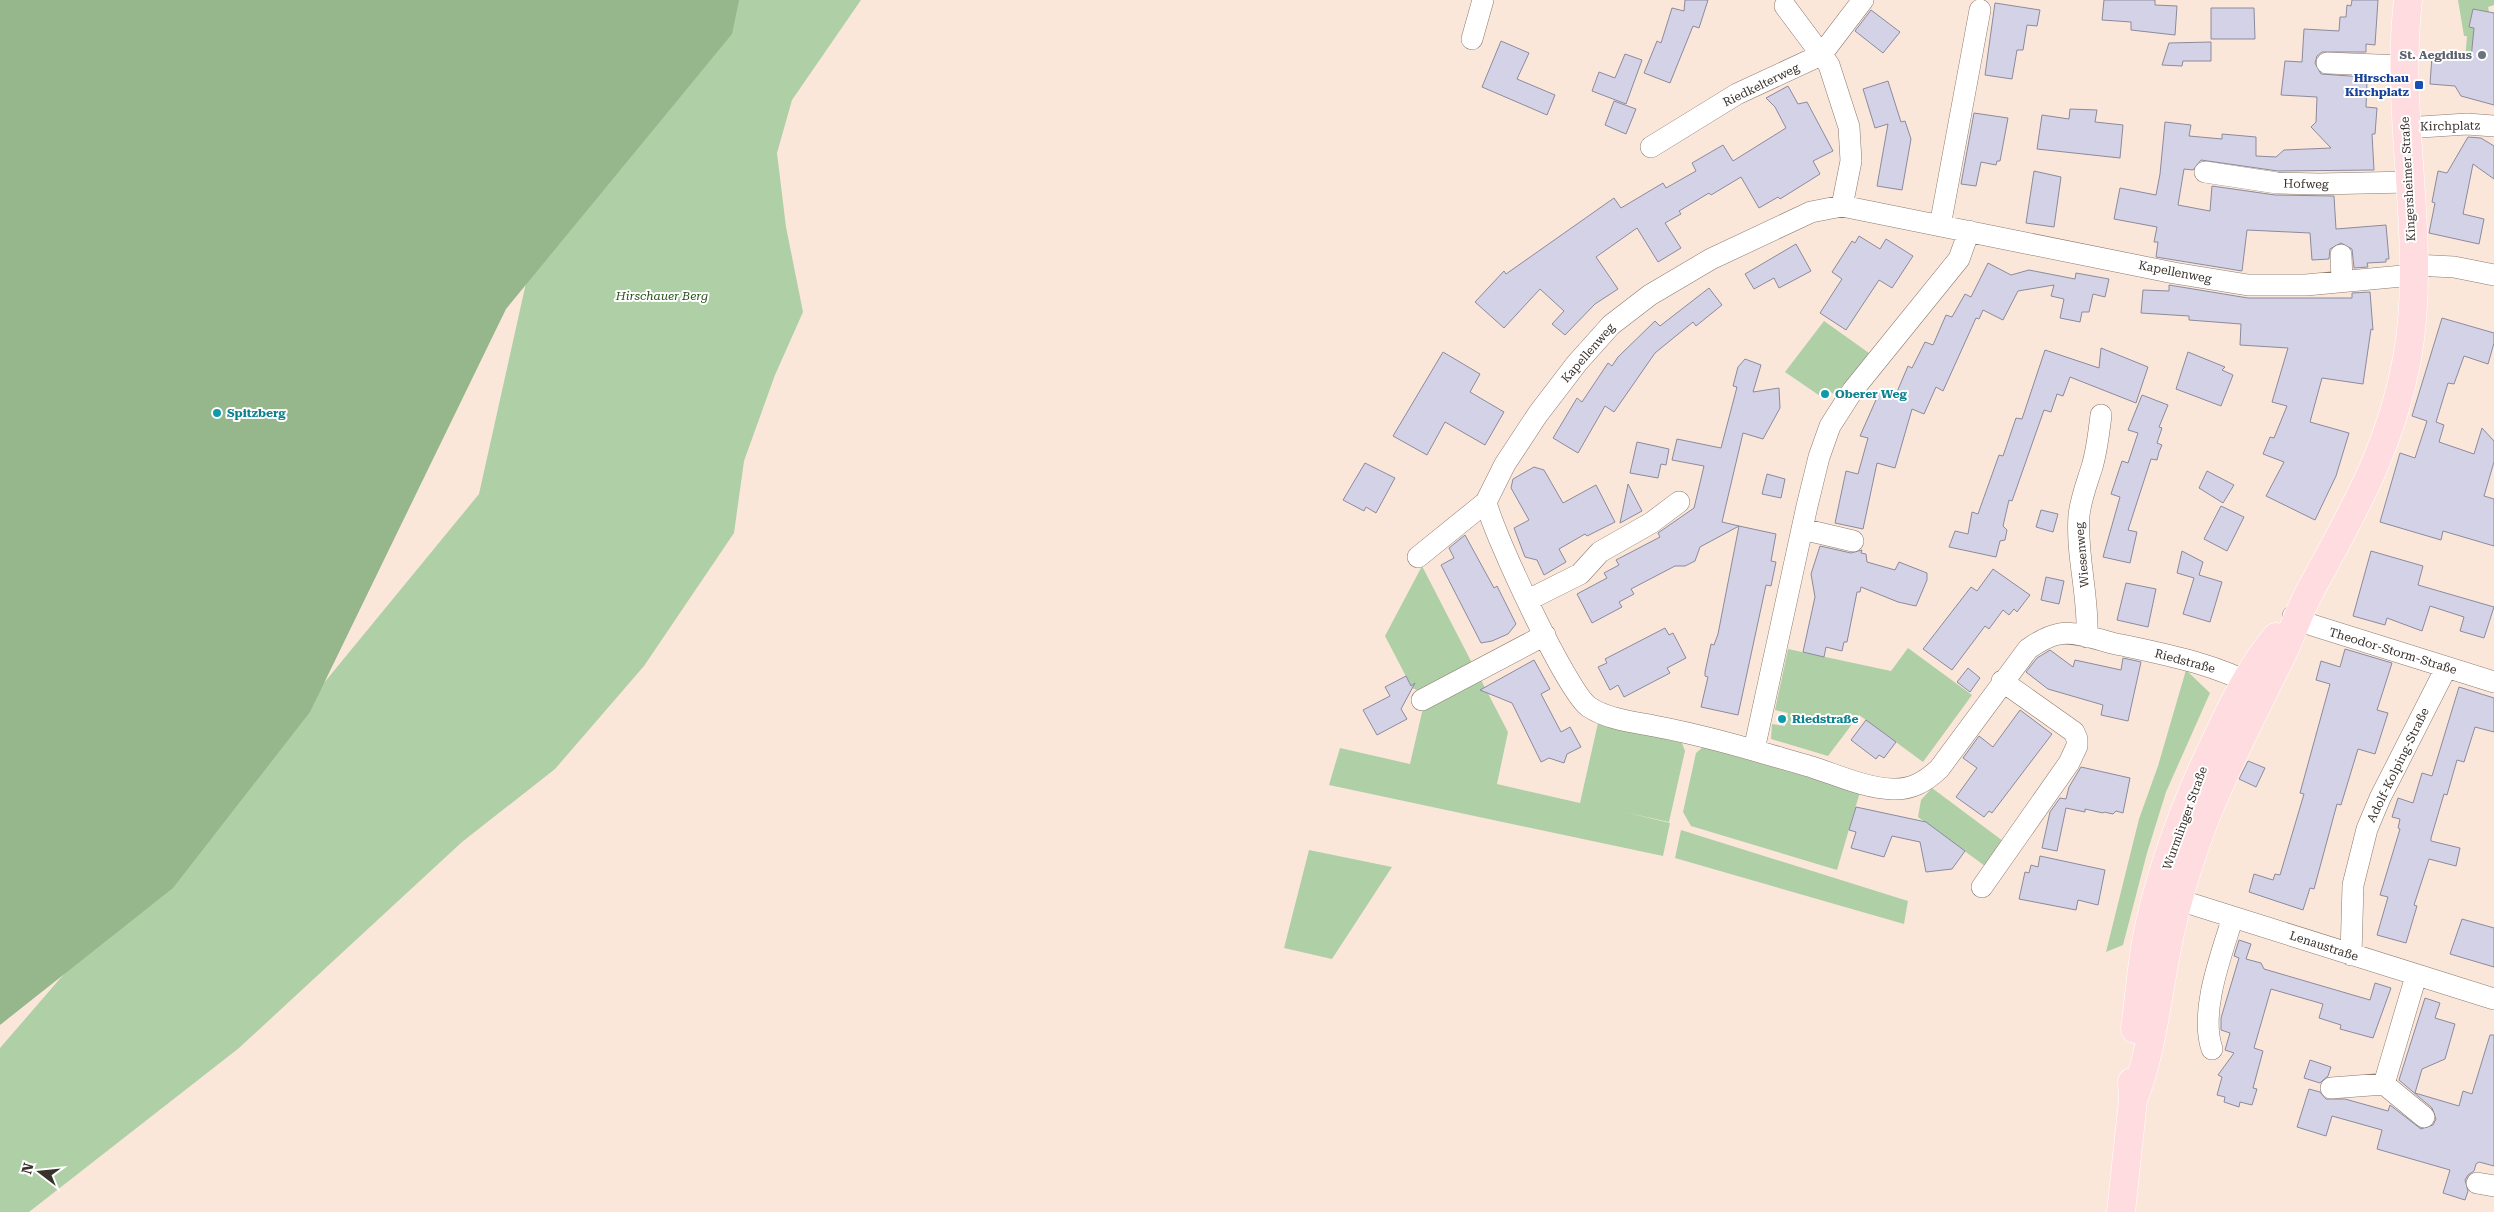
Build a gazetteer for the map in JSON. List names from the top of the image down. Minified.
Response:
{"streets":{"main road":["Kingersheimer Straße","Wurmlinger Straße"],"street":["Riedkelterweg","Kirchplatz","Hofweg","Kapellenweg","Wiesenweg","Theodor-Storm-Straße","Riedstraße","Adolf-Kolping-Straße","Lenaustraße"]},"crossings":[["Kirchplatz","Kingersheimer Straße"],["Kingersheimer Straße","Hofweg"],["Kingersheimer Straße","Kapellenweg"],["Kingersheimer Straße","Wurmlinger Straße"],["Kapellenweg","Riedstraße"],["Kapellenweg","Wurmlinger Straße"],["Wiesenweg","Riedstraße"],["Theodor-Storm-Straße","Adolf-Kolping-Straße"],["Theodor-Storm-Straße","Wurmlinger Straße"],["Riedstraße","Wurmlinger Straße"],["Adolf-Kolping-Straße","Lenaustraße"],["Wurmlinger Straße","Lenaustraße"]],"parks":["Hirschauer Berg"],"places":{"other":["St. Aegidius","Oberer Weg","Spitzberg","Riedstraße"],"transit":["Hirschau Kirchplatz"]},"north":"left"}
